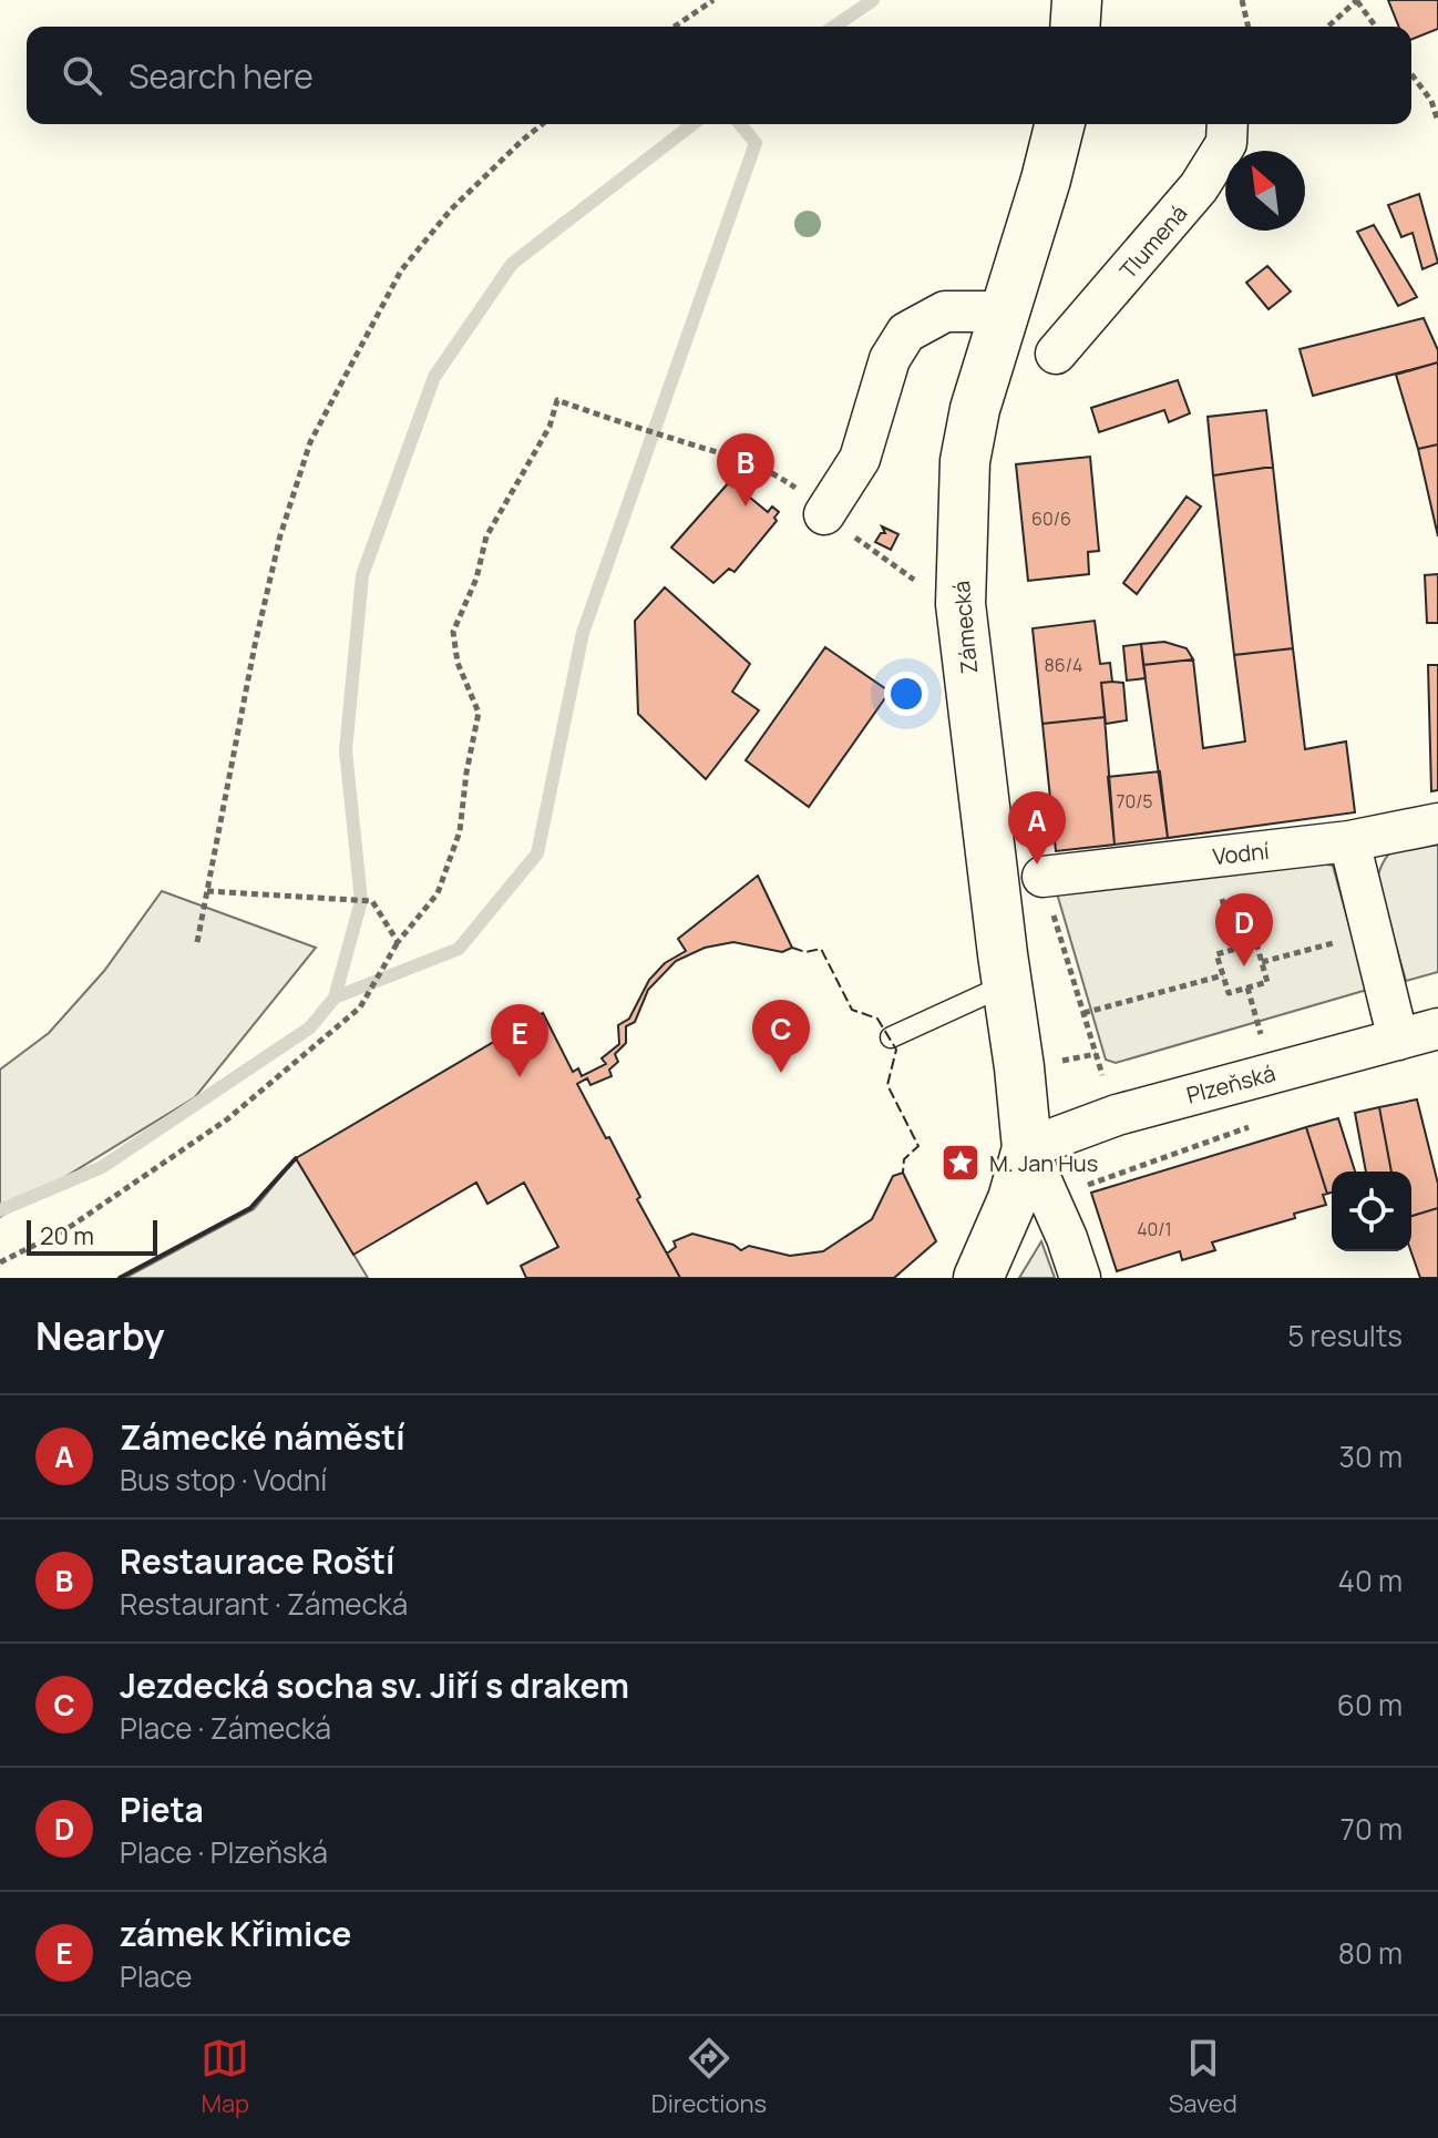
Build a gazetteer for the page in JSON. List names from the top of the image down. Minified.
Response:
{"streets":{"street":["Tlumená","Zámecká","Vodní","Plzeňská"]},"crossings":[["Zámecká","Plzeňská"]],"places":{"place":["M. Jan Hus"]},"house_numbers":["60/6","86/4","70/5","40/1"],"scale_bar":"20 m","north":"top left","page":{"search":"Search here","pins":["B","A","D","C","E"],"scale":"20 m","heading":["Nearby","5 results"],"list":[{"mark":"A","name":"Zámecké náměstí","note":"Bus stop · Vodní","value":"30 m"},{"mark":"B","name":"Restaurace Roští","note":"Restaurant · Zámecká","value":"40 m"},{"mark":"C","name":"Jezdecká socha sv. Jiří s drakem","note":"Place · Zámecká","value":"60 m"},{"mark":"D","name":"Pieta","note":"Place · Plzeňská","value":"70 m"},{"mark":"E","name":"zámek Křimice","note":"Place","value":"80 m"}],"nav":["Map","Directions","Saved"]}}
